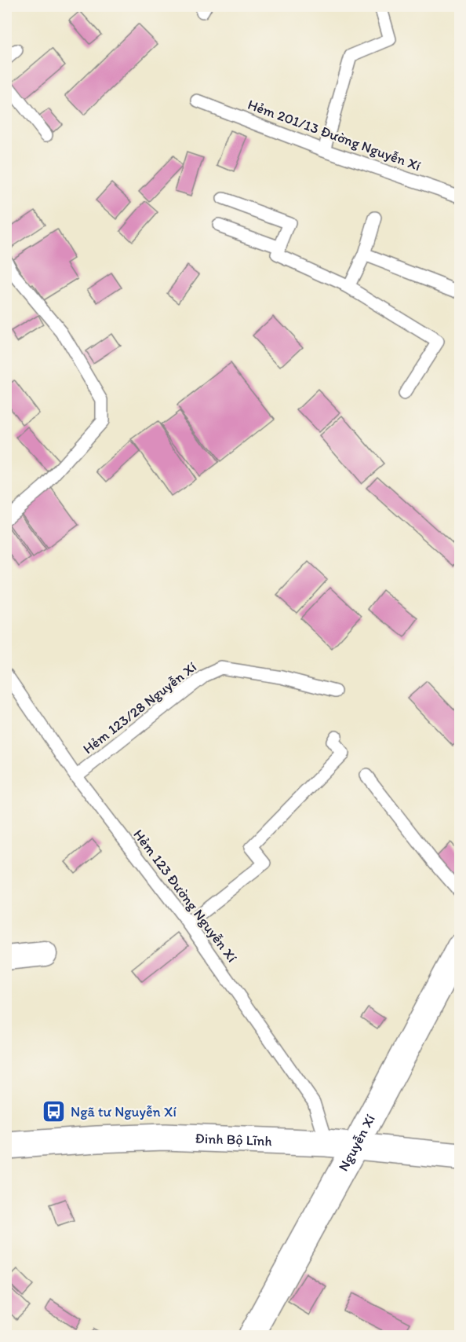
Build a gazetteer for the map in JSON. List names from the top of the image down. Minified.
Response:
{"streets":{"main road":["Đinh Bộ Lĩnh","Nguyễn Xí"],"lane":["Hẻm 201/13 Đường Nguyễn Xí","Hẻm 123/28 Nguyễn Xí","Hẻm 123 Đường Nguyễn Xí"]},"crossings":[["Hẻm 123/28 Nguyễn Xí","Hẻm 123 Đường Nguyễn Xí"],["Hẻm 123 Đường Nguyễn Xí","Đinh Bộ Lĩnh"],["Đinh Bộ Lĩnh","Nguyễn Xí"]],"places":{"bus stop":["Ngã tư Nguyễn Xí"]}}
